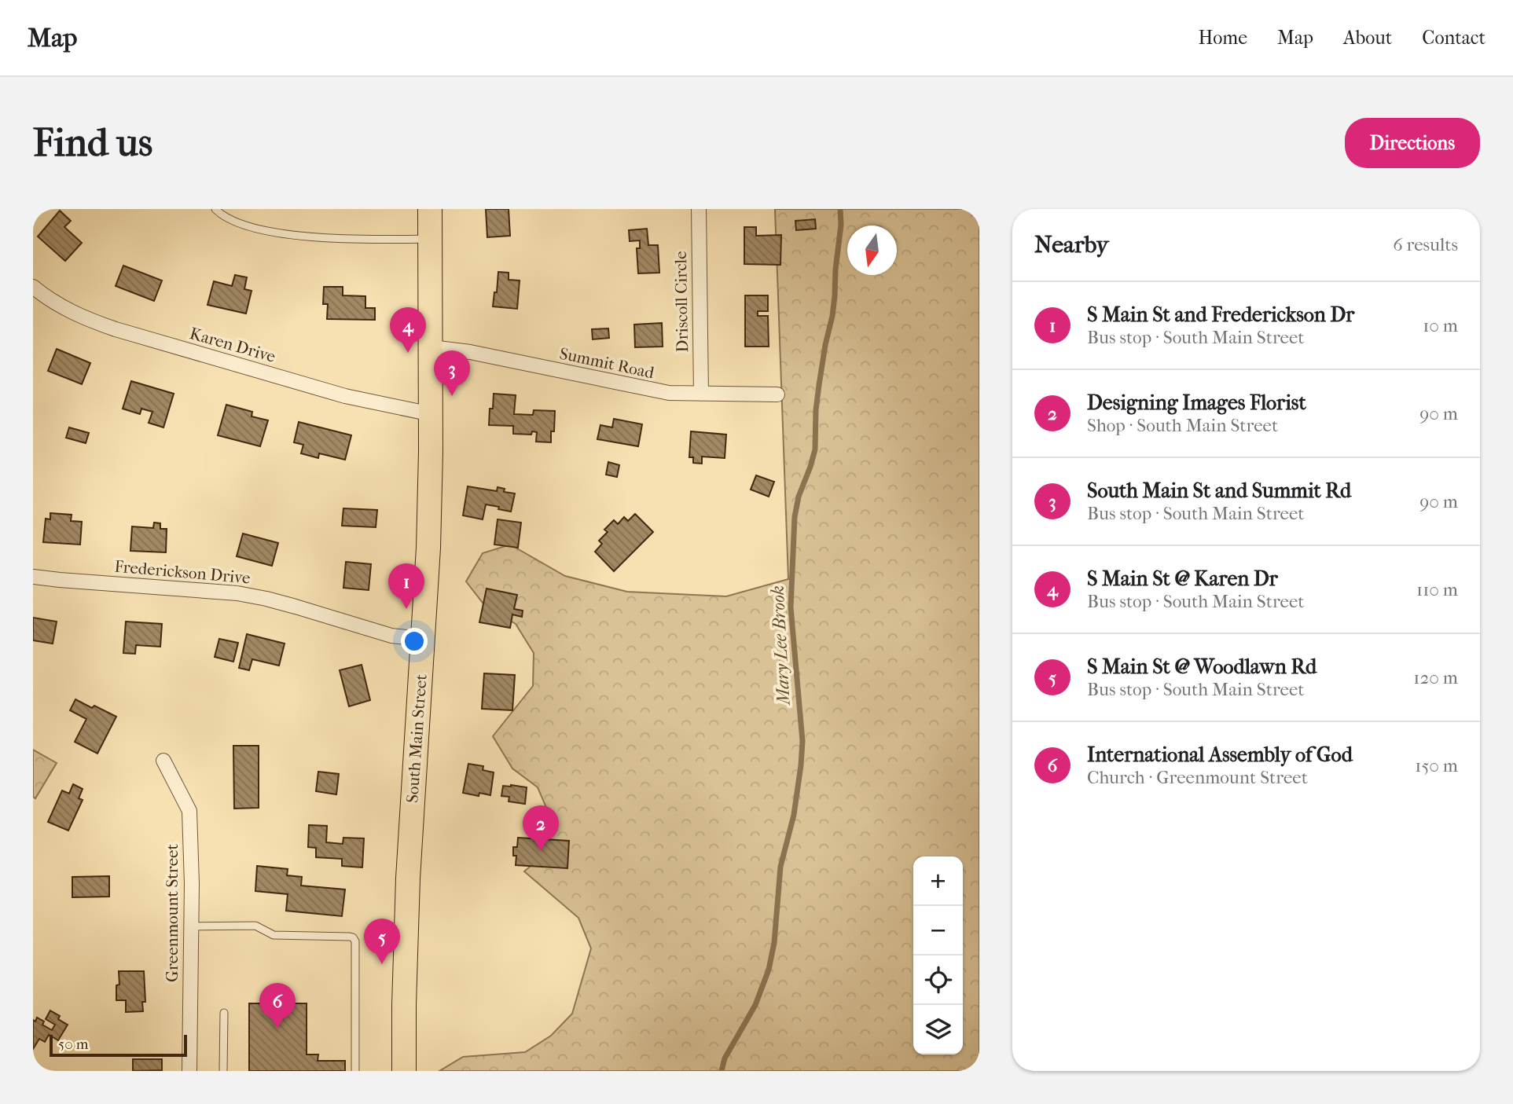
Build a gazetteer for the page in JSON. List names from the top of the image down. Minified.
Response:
{"streets":{"main road":["South Main Street"],"street":["Driscoll Circle","Karen Drive","Summit Road","Frederickson Drive","Greenmount Street"]},"crossings":[["Driscoll Circle","Summit Road"],["Karen Drive","South Main Street"],["Summit Road","South Main Street"],["Frederickson Drive","South Main Street"]],"water":["Mary Lee Brook"],"scale_bar":"50 m","north":"bottom","page":{"header":"Map","nav":["Home","Map","About","Contact"],"buttons":"Directions","title":"Find us","heading":["Nearby","6 results"],"list":[{"mark":"1","name":"S Main St and Frederickson Dr","note":"Bus stop · South Main Street","value":"10 m"},{"mark":"2","name":"Designing Images Florist","note":"Shop · South Main Street","value":"90 m"},{"mark":"3","name":"South Main St and Summit Rd","note":"Bus stop · South Main Street","value":"90 m"},{"mark":"4","name":"S Main St @ Karen Dr","note":"Bus stop · South Main Street","value":"110 m"},{"mark":"5","name":"S Main St @ Woodlawn Rd","note":"Bus stop · South Main Street","value":"120 m"},{"mark":"6","name":"International Assembly of God","note":"Church · Greenmount Street","value":"150 m"}],"pins":["4","3","1","2","5","6"],"map_buttons":["+","−"],"scale":"50 m"}}
